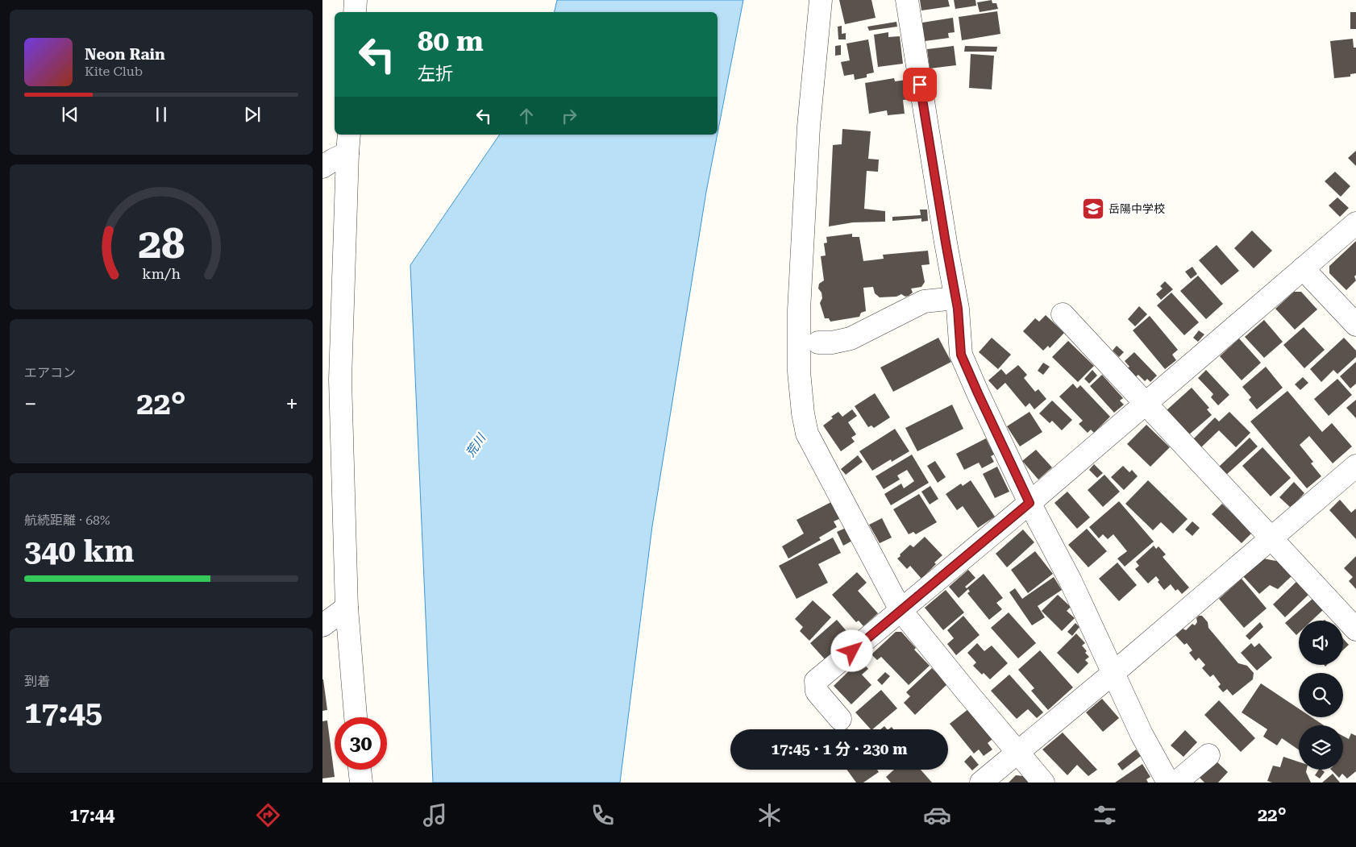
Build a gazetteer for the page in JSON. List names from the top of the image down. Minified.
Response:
{"water":["荒川"],"places":{"school or university":["岳陽中学校"]},"page":{"turn":["80 m","左折"],"song":["Neon Rain","Kite Club"],"tile":["エアコン",["航続距離 · 68%","340 km"],["到着","17:45"]],"heat":["−","22°","+"],"limit":"30","trip":"17:45 · 1 分 · 230 m","tabs":["17:44","22°"],"gauge":["28","km/h"]}}
